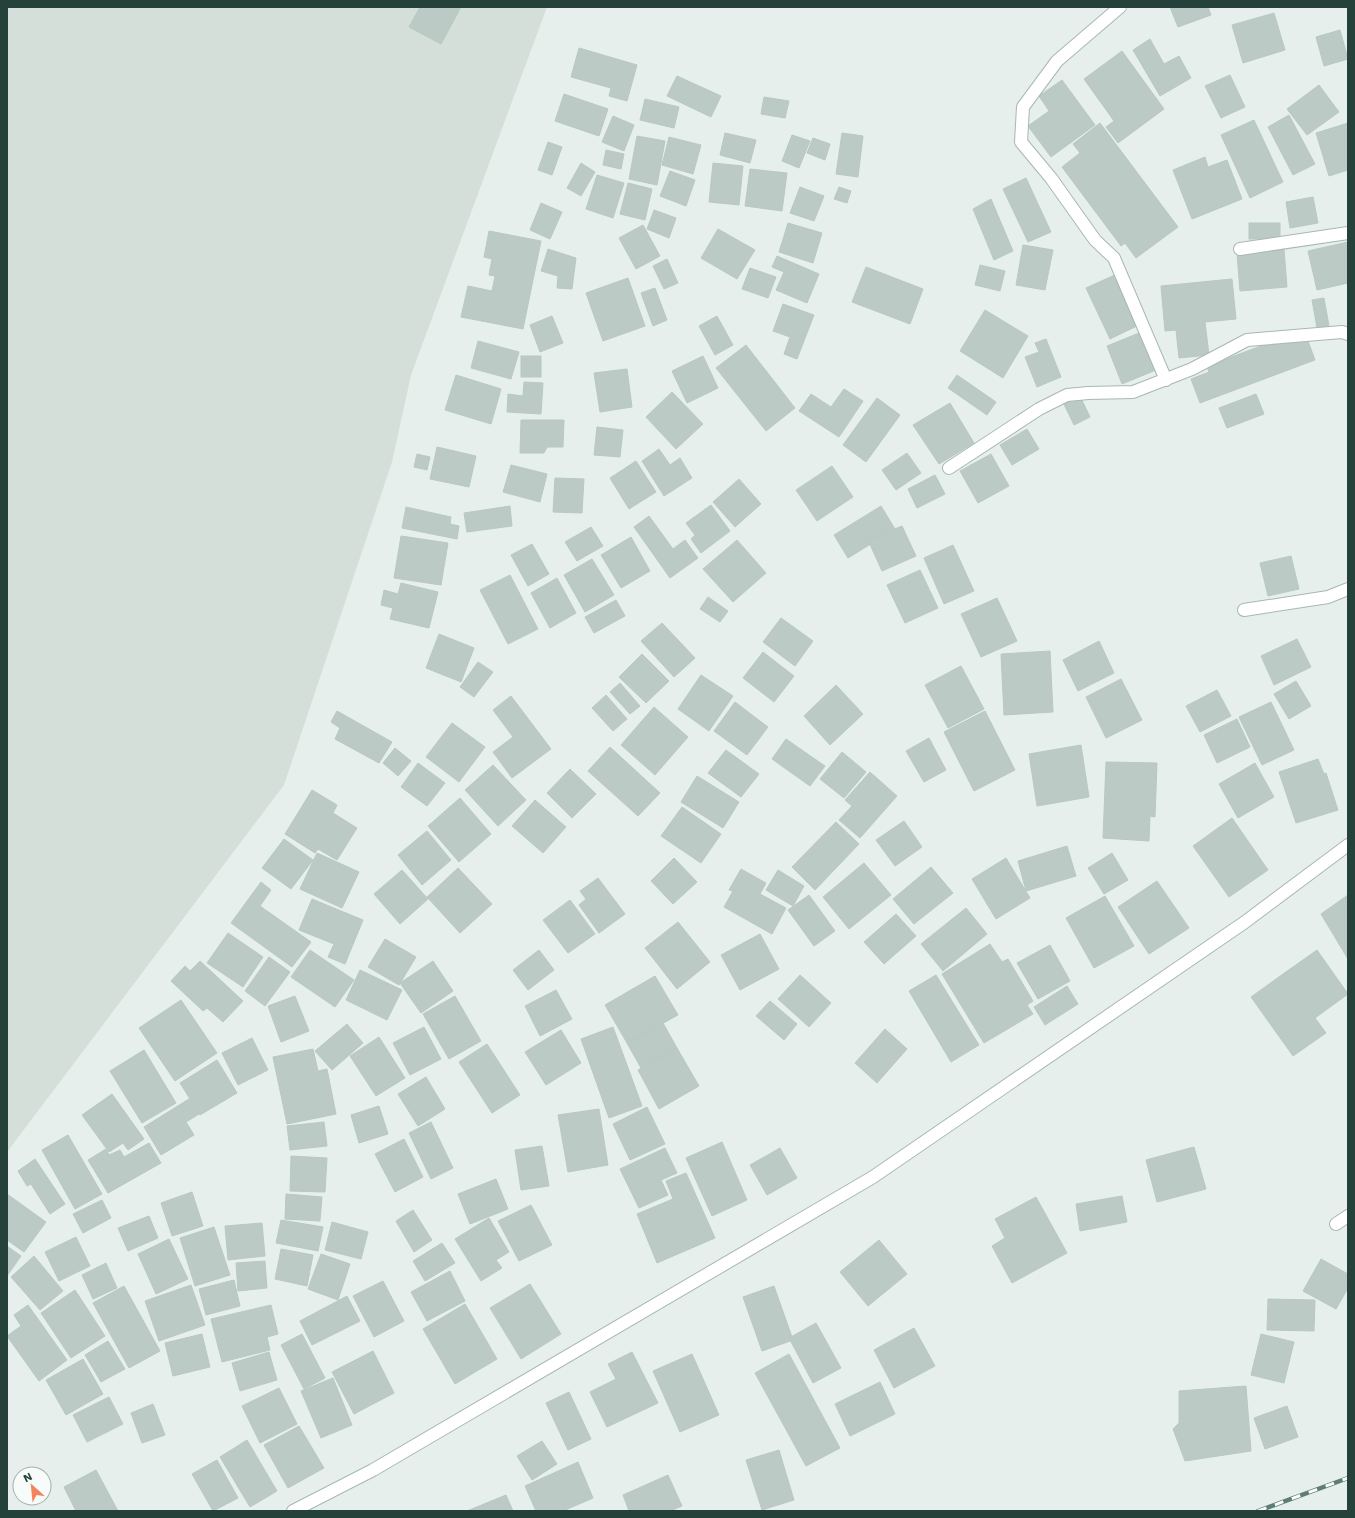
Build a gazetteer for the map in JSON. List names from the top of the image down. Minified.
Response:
{"north":"top left"}
